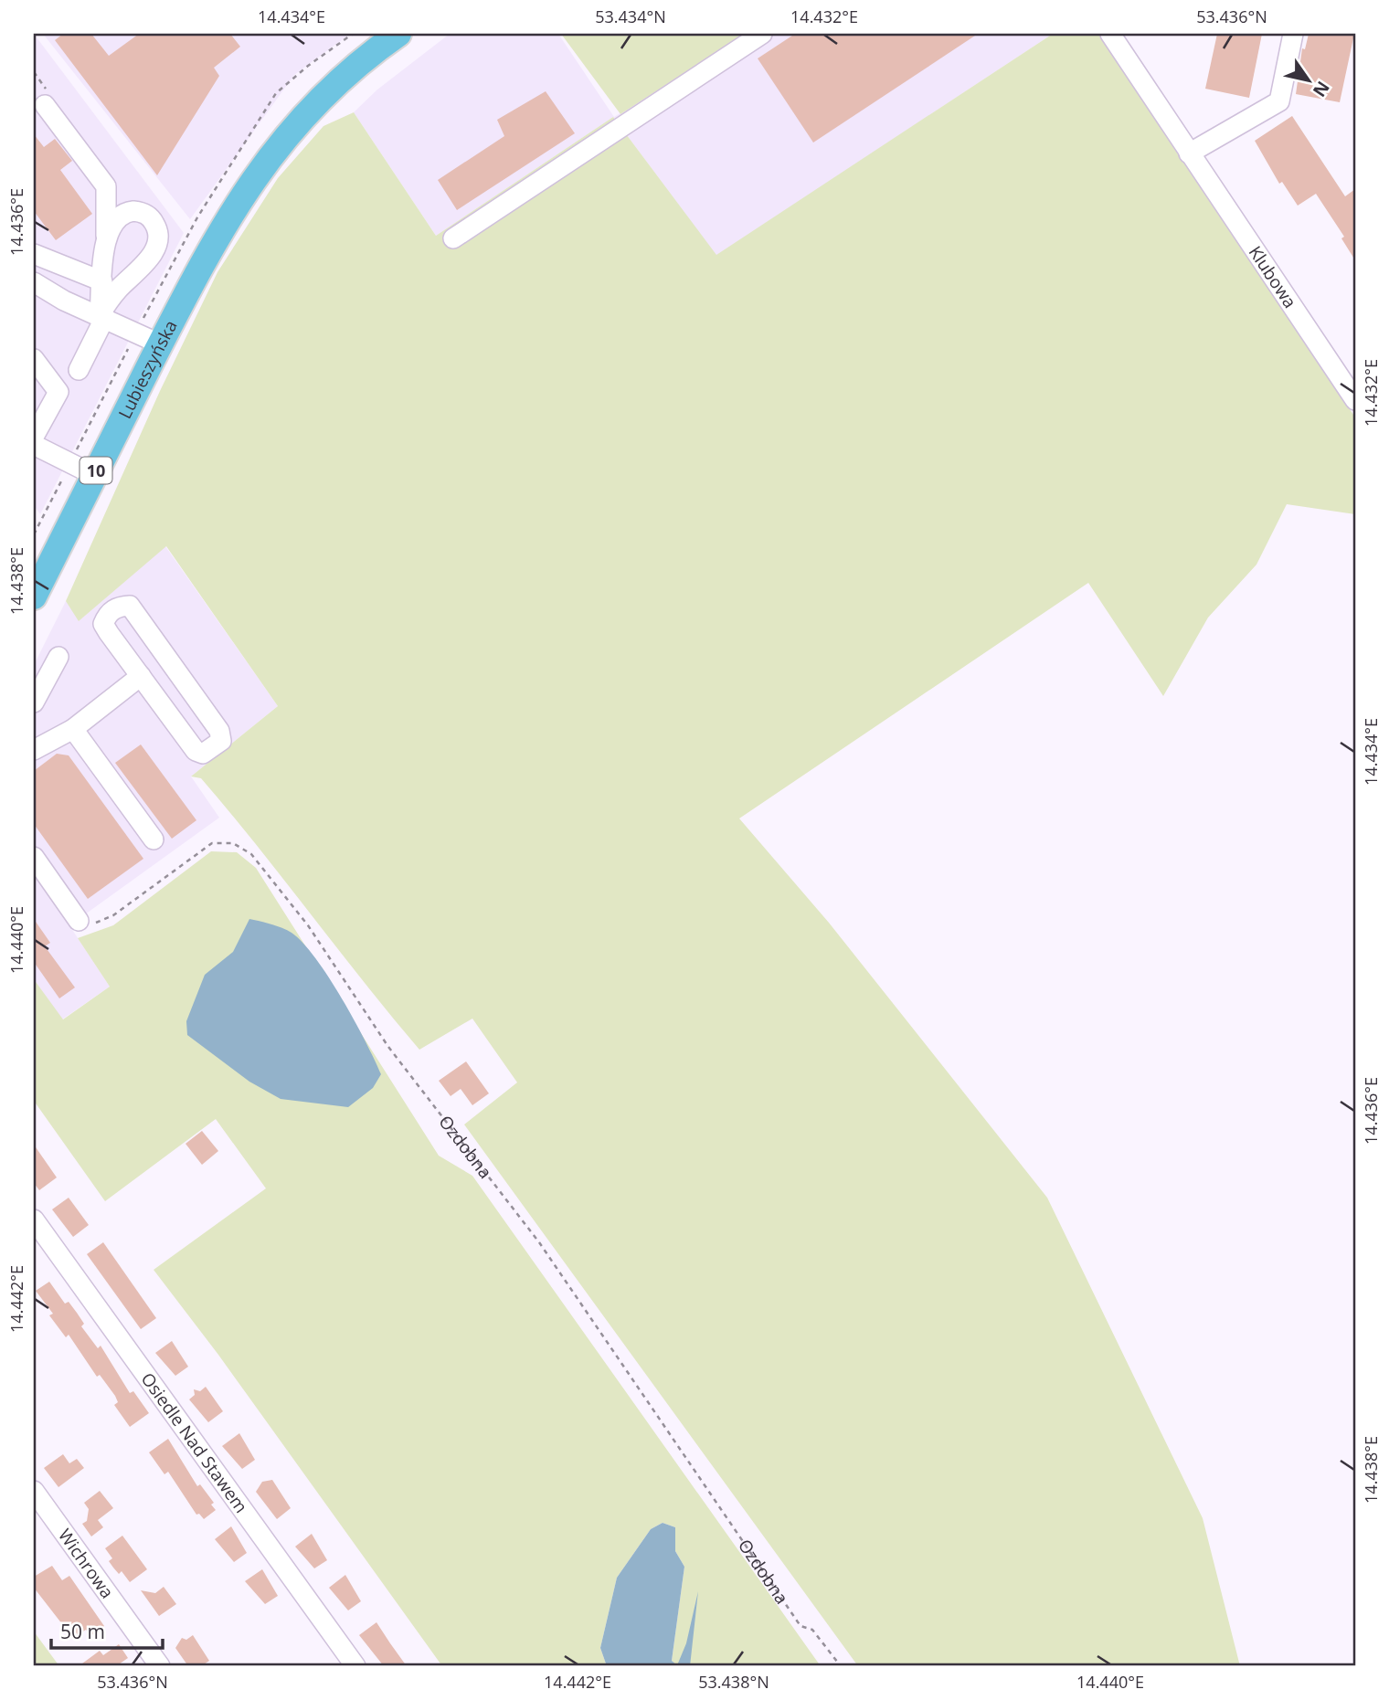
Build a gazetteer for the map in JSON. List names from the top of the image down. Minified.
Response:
{"streets":{"main road":["Lubieszyńska","10"],"street":["Klubowa","Osiedle Nad Stawem","Wichrowa"],"path":["Ozdobna"]},"scale_bar":"50 m","north":"bottom right","coordinates":["14.434°E","53.434°N","14.432°E","53.436°N","14.436°E","14.438°E","14.440°E","14.442°E","53.438°N"]}
